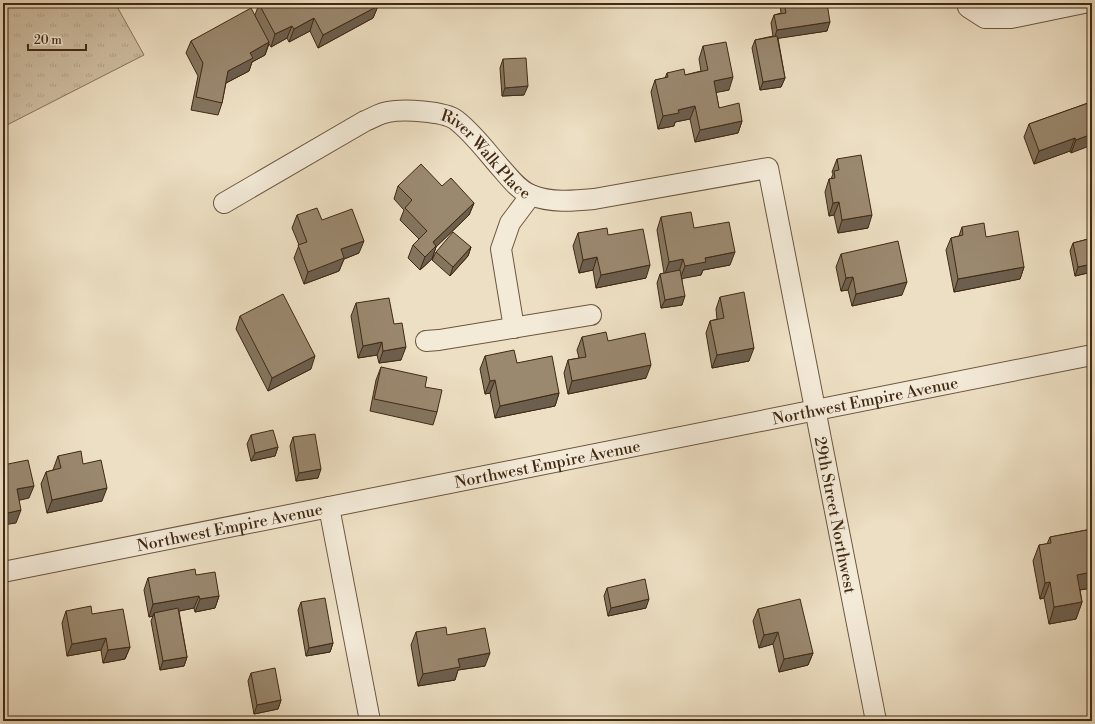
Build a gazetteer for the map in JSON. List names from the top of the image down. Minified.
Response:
{"streets":{"street":["River Walk Place","Northwest Empire Avenue","29th Street Northwest"]},"crossings":[["River Walk Place","29th Street Northwest"],["Northwest Empire Avenue","29th Street Northwest"]],"scale_bar":"20 m"}
